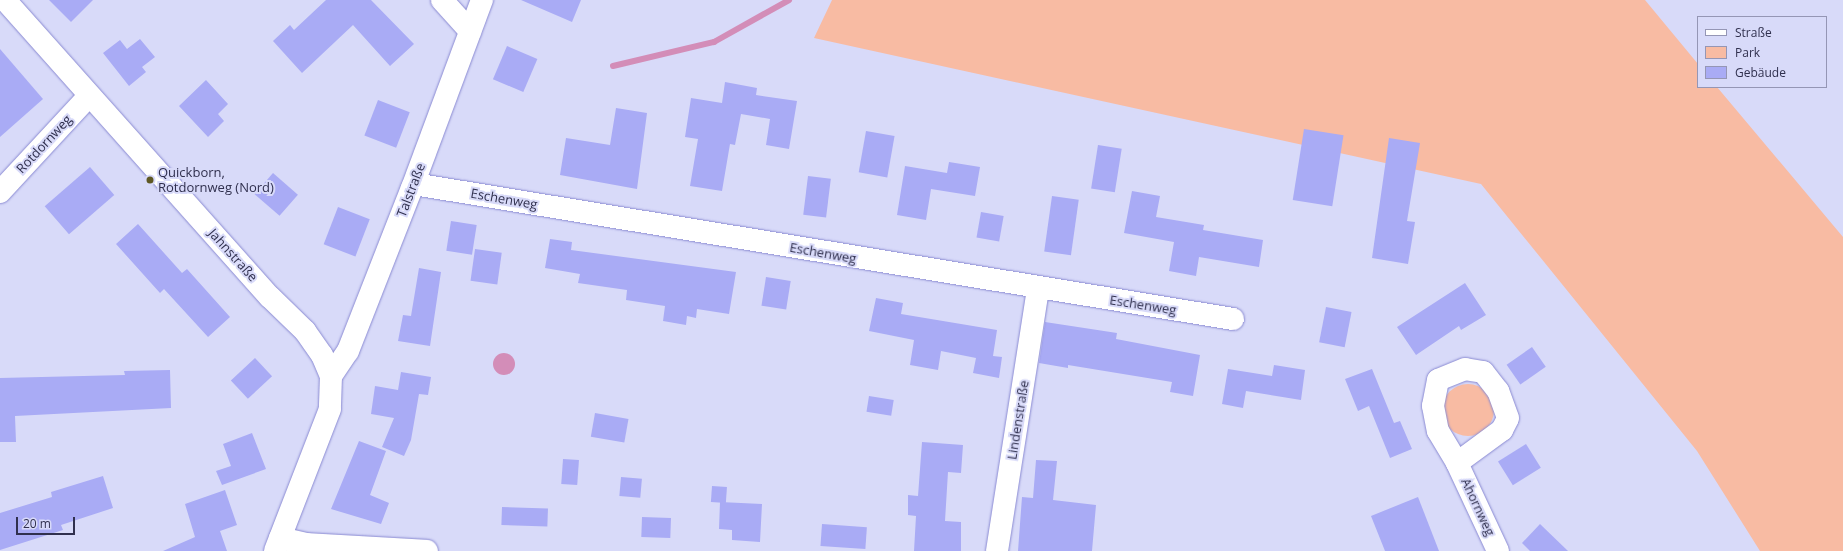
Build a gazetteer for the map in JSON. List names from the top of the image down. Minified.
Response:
{"streets":{"street":["Rotdornweg","Talstraße","Eschenweg","Jahnstraße","Lindenstraße","Ahornweg"]},"crossings":[["Rotdornweg","Jahnstraße"],["Talstraße","Eschenweg"],["Talstraße","Jahnstraße"],["Eschenweg","Lindenstraße"]],"places":["Quickborn, Rotdornweg (Nord)"],"legend":["Straße","Park","Gebäude"],"scale_bar":"20 m"}
